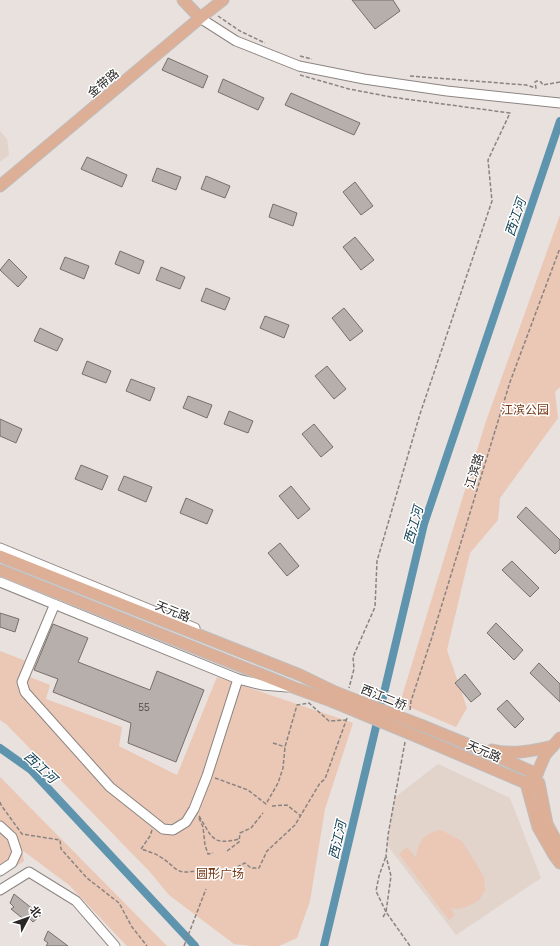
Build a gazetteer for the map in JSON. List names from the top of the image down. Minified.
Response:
{"streets":{"main road":["金带路","天元路","西江二桥"],"path":["江滨路"]},"crossings":[["天元路","西江二桥"]],"water":["西江河"],"parks":["江滨公园","圆形广场"],"house_numbers":["55"],"north":"top right"}
